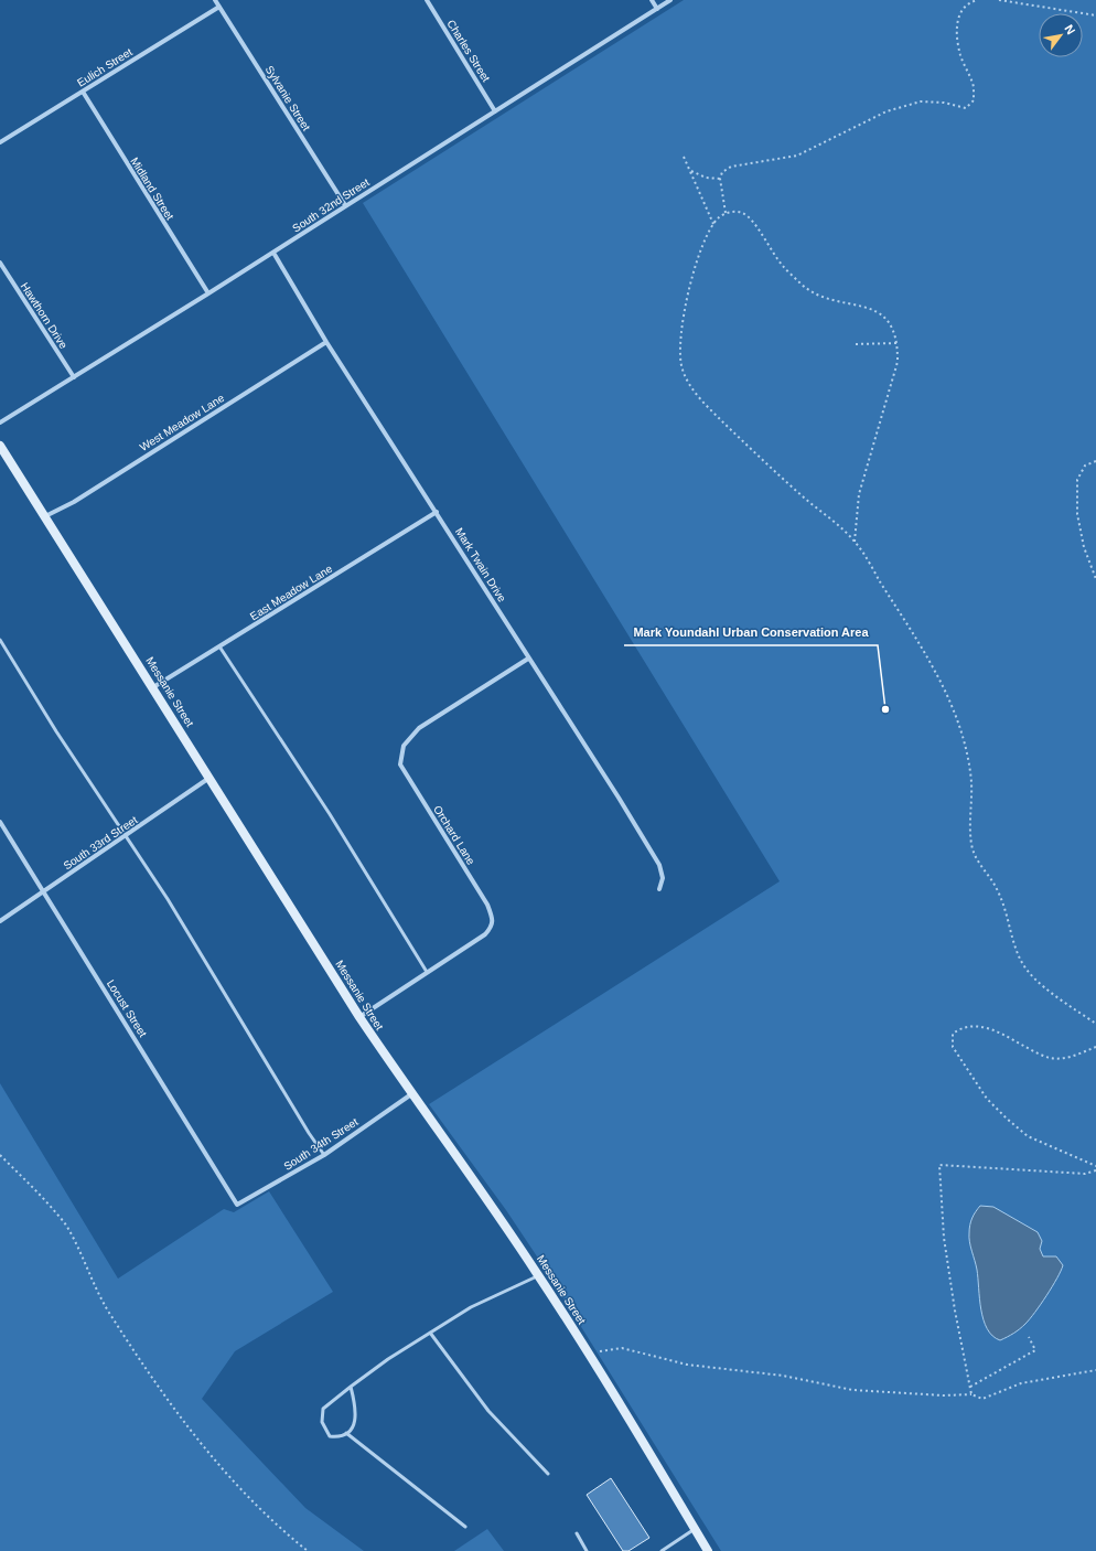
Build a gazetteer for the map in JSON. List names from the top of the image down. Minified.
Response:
{"streets":{"street":["Charles Street","Eulich Street","Sylvanie Street","Midland Street","South 32nd Street","Hawthorn Drive","West Meadow Lane","Mark Twain Drive","East Meadow Lane","Messanie Street","Orchard Lane","South 33rd Street","Locust Street","South 34th Street"]},"crossings":[["Charles Street","South 32nd Street"],["Eulich Street","Sylvanie Street"],["Eulich Street","Midland Street"],["Sylvanie Street","South 32nd Street"],["Midland Street","South 32nd Street"],["South 32nd Street","Hawthorn Drive"],["South 32nd Street","Mark Twain Drive"],["West Meadow Lane","Mark Twain Drive"],["West Meadow Lane","Messanie Street"],["Mark Twain Drive","East Meadow Lane"],["Mark Twain Drive","Orchard Lane"],["East Meadow Lane","Messanie Street"],["Messanie Street","Orchard Lane"],["Messanie Street","South 33rd Street"],["Messanie Street","South 34th Street"],["South 33rd Street","Locust Street"],["Locust Street","South 34th Street"]],"places":["Mark Youndahl Urban Conservation Area"],"north":"top right"}
